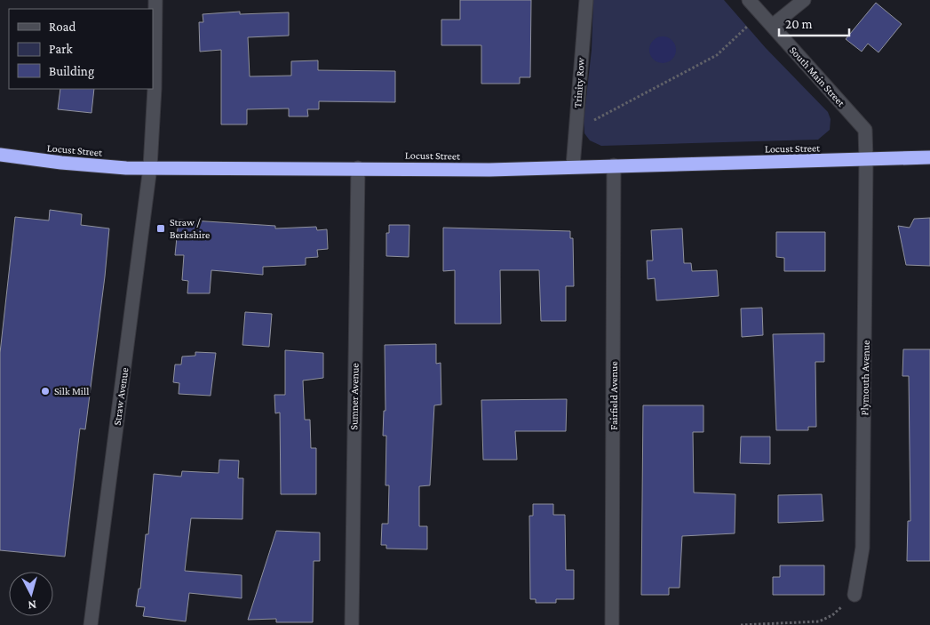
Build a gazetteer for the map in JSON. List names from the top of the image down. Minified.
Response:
{"streets":{"highway":["Locust Street"],"street":["South Main Street","Trinity Row","Plymouth Avenue","Fairfield Avenue","Straw Avenue","Sumner Avenue"]},"crossings":[["South Main Street","Locust Street"],["South Main Street","Plymouth Avenue"],["Trinity Row","Locust Street"],["Locust Street","Plymouth Avenue"],["Locust Street","Fairfield Avenue"],["Locust Street","Straw Avenue"],["Locust Street","Sumner Avenue"]],"places":{"transit":["Straw / Berkshire"],"other":["Silk Mill"]},"legend":["Road","Park","Building"],"scale_bar":"20 m","north":"bottom"}
